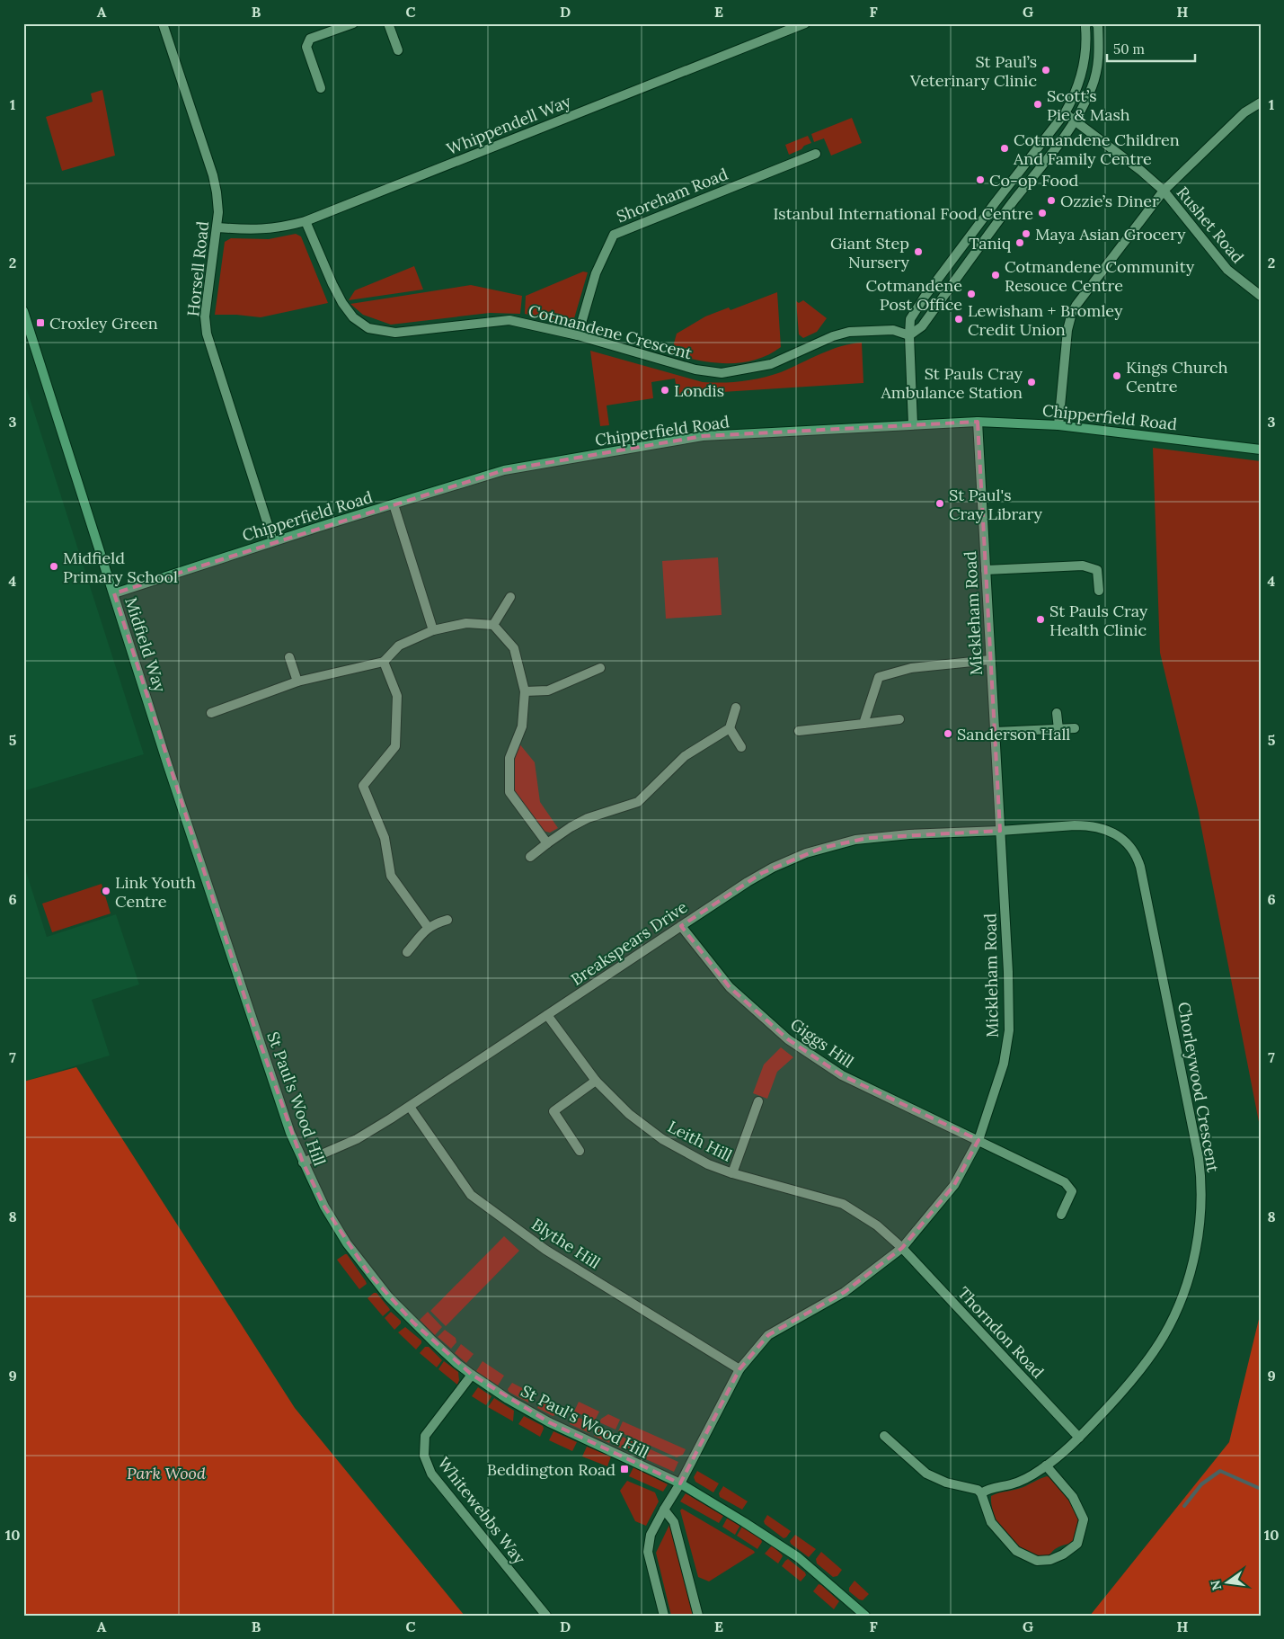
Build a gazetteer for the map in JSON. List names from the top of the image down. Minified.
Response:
{"streets":{"street":["Whippendell Way","Shoreham Road","Rushet Road","Horsell Road","Cotmandene Crescent","Chipperfield Road","Mickleham Road","Midfield Way","Breakspears Drive","Giggs Hill","Chorleywood Crescent","St Paul's Wood Hill","Leith Hill","Blythe Hill","Thorndon Road","Whitewebbs Way"]},"crossings":[["Whippendell Way","Horsell Road"],["Whippendell Way","Cotmandene Crescent"],["Shoreham Road","Cotmandene Crescent"],["Horsell Road","Chipperfield Road"],["Chipperfield Road","Mickleham Road"],["Chipperfield Road","Midfield Way"],["Mickleham Road","Breakspears Drive"],["Mickleham Road","Giggs Hill"],["Mickleham Road","Chorleywood Crescent"],["Mickleham Road","St Paul's Wood Hill"],["Mickleham Road","Leith Hill"],["Mickleham Road","Blythe Hill"],["Mickleham Road","Thorndon Road"],["Midfield Way","St Paul's Wood Hill"],["Breakspears Drive","Giggs Hill"],["Breakspears Drive","Chorleywood Crescent"],["Breakspears Drive","St Paul's Wood Hill"],["Breakspears Drive","Leith Hill"],["Breakspears Drive","Blythe Hill"],["Chorleywood Crescent","Thorndon Road"],["St Paul's Wood Hill","Whitewebbs Way"],["Leith Hill","Thorndon Road"]],"parks":["Park Wood"],"places":{"other":["St Paul’s Veterinary Clinic","Scott’s Pie & Mash","Cotmandene Children And Family Centre","Co-op Food","Ozzie’s Diner","Istanbul International Food Centre","Maya Asian Grocery","Taniq","Giant Step Nursery","Cotmandene Community Resouce Centre","Cotmandene Post Office","Lewisham + Bromley Credit Union","Kings Church Centre","St Pauls Cray Ambulance Station","Londis","St Paul's Cray Library","Midfield Primary School","St Pauls Cray Health Clinic","Sanderson Hall","Link Youth Centre"],"transit":["Croxley Green","Beddington Road"]},"scale_bar":"50 m","north":"left","grid":{"columns":["A","B","C","D","E","F","G","H"],"rows":["1","2","3","4","5","6","7","8","9","10"]}}
